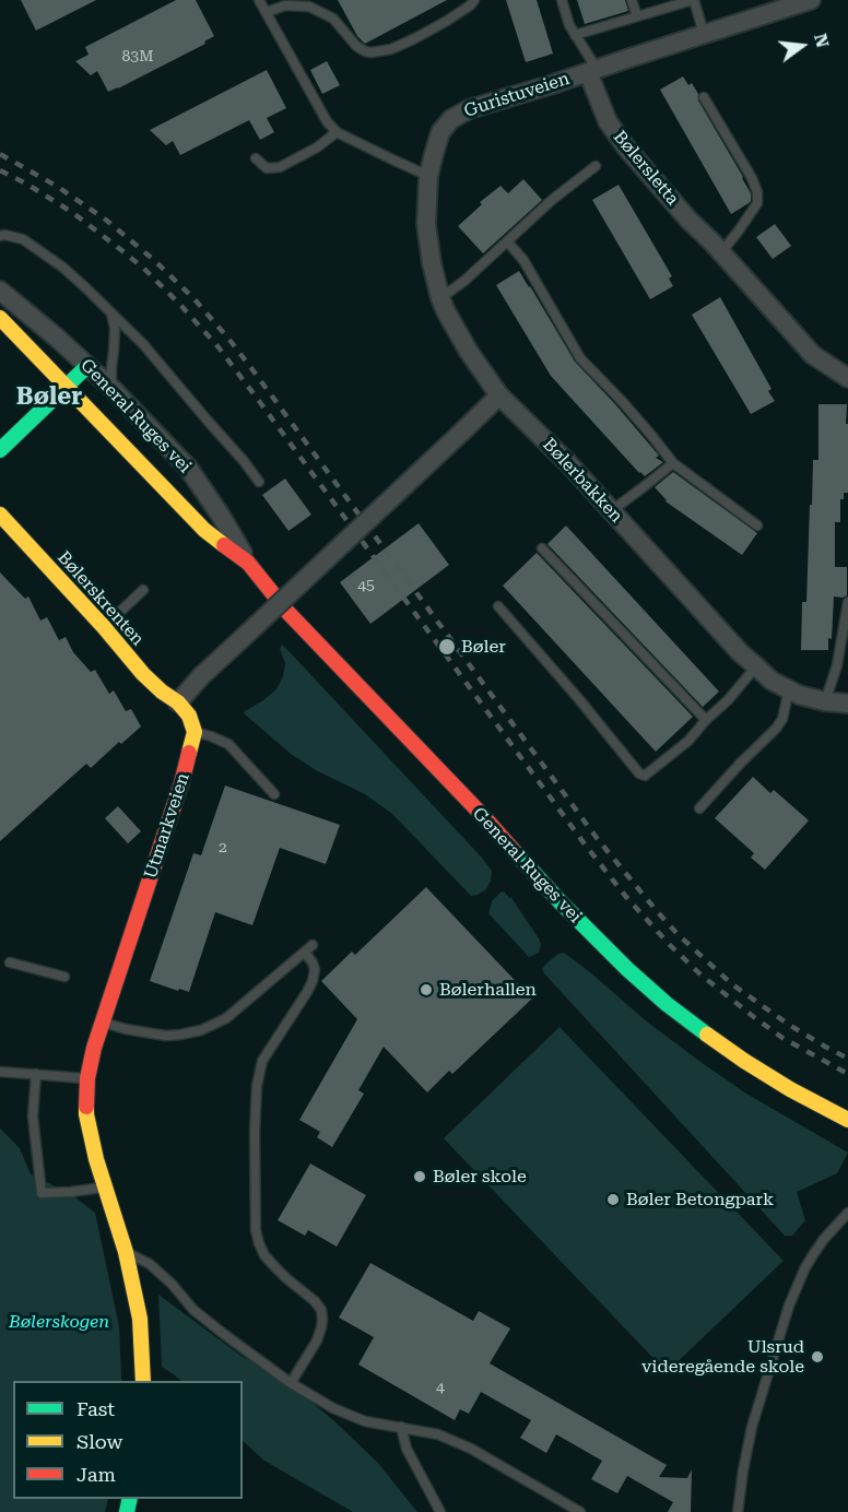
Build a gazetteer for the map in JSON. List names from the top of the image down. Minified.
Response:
{"streets":{"main road":["General Ruges vei","Bølerskrenten","Utmarkveien"],"street":["Guristuveien","Bølersletta","Bølerbakken"]},"crossings":[["Guristuveien","Bølersletta"],["Guristuveien","Bølerbakken"]],"districts":["Bøler"],"parks":["Bølerskogen"],"places":["Bøler","Bølerhallen","Bøler skole","Bøler Betongpark","Ulsrud videregående skole"],"house_numbers":["83M","45","2","4"],"legend":["Fast","Slow","Jam"],"north":"right"}
